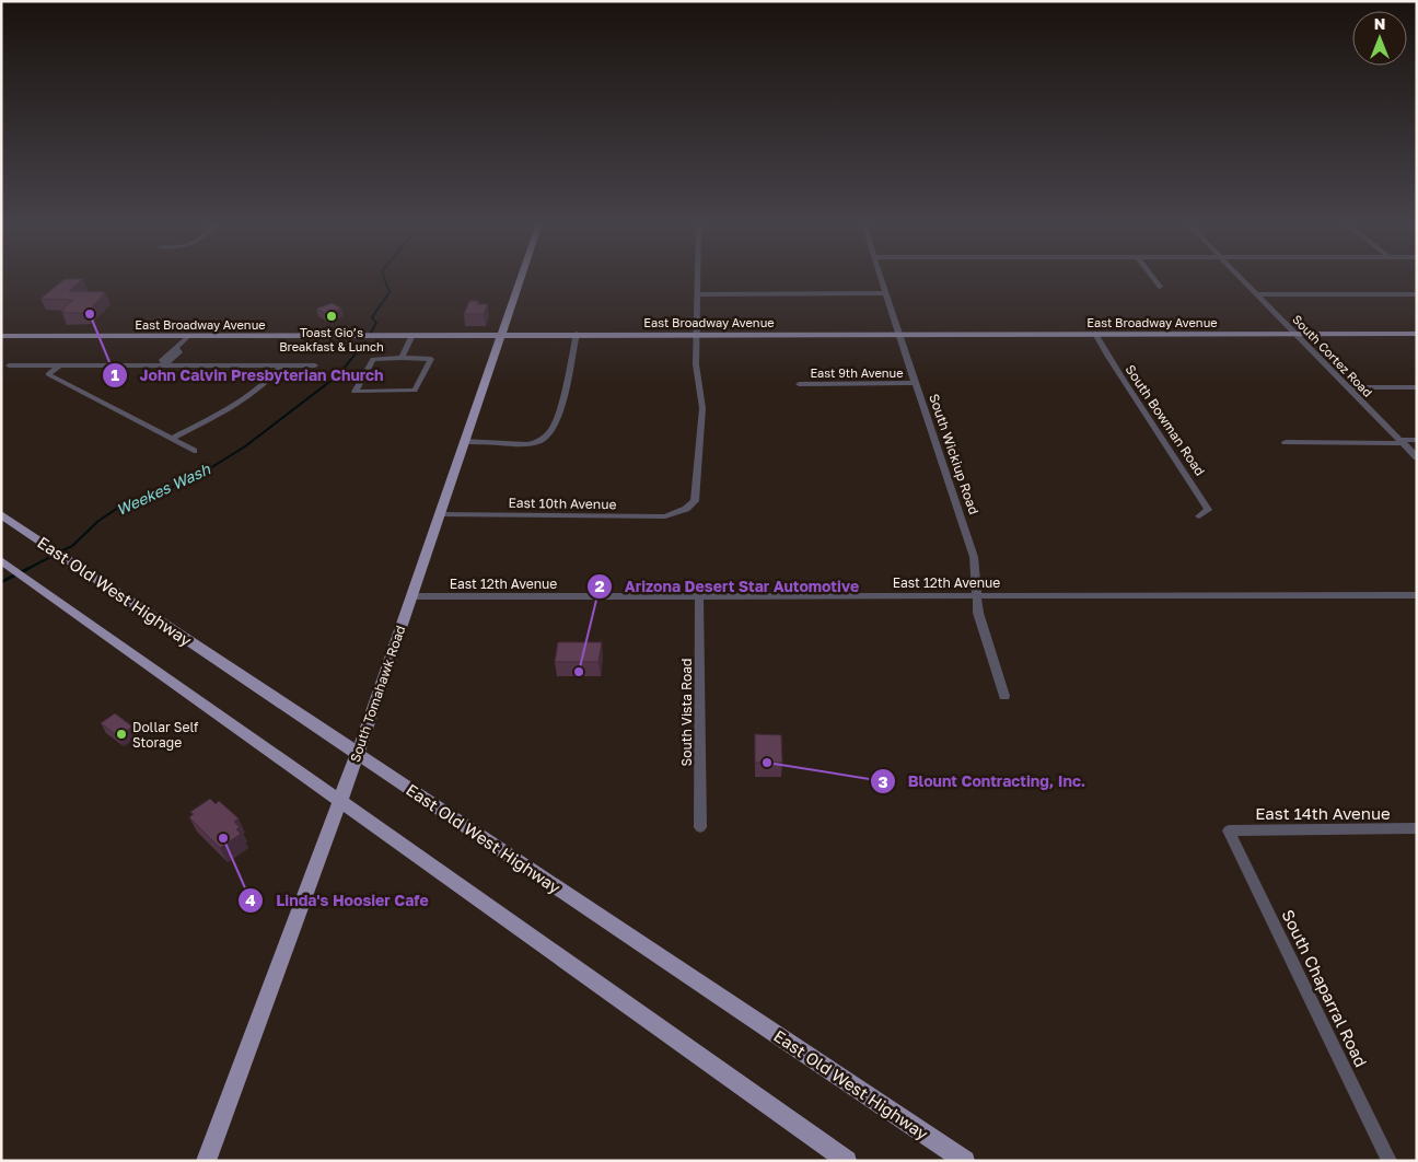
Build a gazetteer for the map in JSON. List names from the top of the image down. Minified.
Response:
{"streets":{"main road":["East Broadway Avenue","East Old West Highway","South Tomahawk Road"],"street":["South Cortez Road","East 9th Avenue","South Bowman Road","South Wickiup Road","East 10th Avenue","East 12th Avenue","South Vista Road","East 14th Avenue","South Chaparral Road"]},"crossings":[["East Broadway Avenue","South Cortez Road"],["East Broadway Avenue","South Bowman Road"],["East Broadway Avenue","South Wickiup Road"],["East Broadway Avenue","South Tomahawk Road"],["East 9th Avenue","South Wickiup Road"],["South Wickiup Road","East 12th Avenue"],["East 10th Avenue","South Tomahawk Road"],["East 12th Avenue","South Tomahawk Road"],["East 12th Avenue","South Vista Road"],["East Old West Highway","South Tomahawk Road"],["East 14th Avenue","South Chaparral Road"]],"water":["Weekes Wash"],"places":["John Calvin Presbyterian Church","Toast Gio’s Breakfast & Lunch","Arizona Desert Star Automotive","Dollar Self Storage","Blount Contracting, Inc.","Linda's Hoosier Cafe"],"north":"top"}
